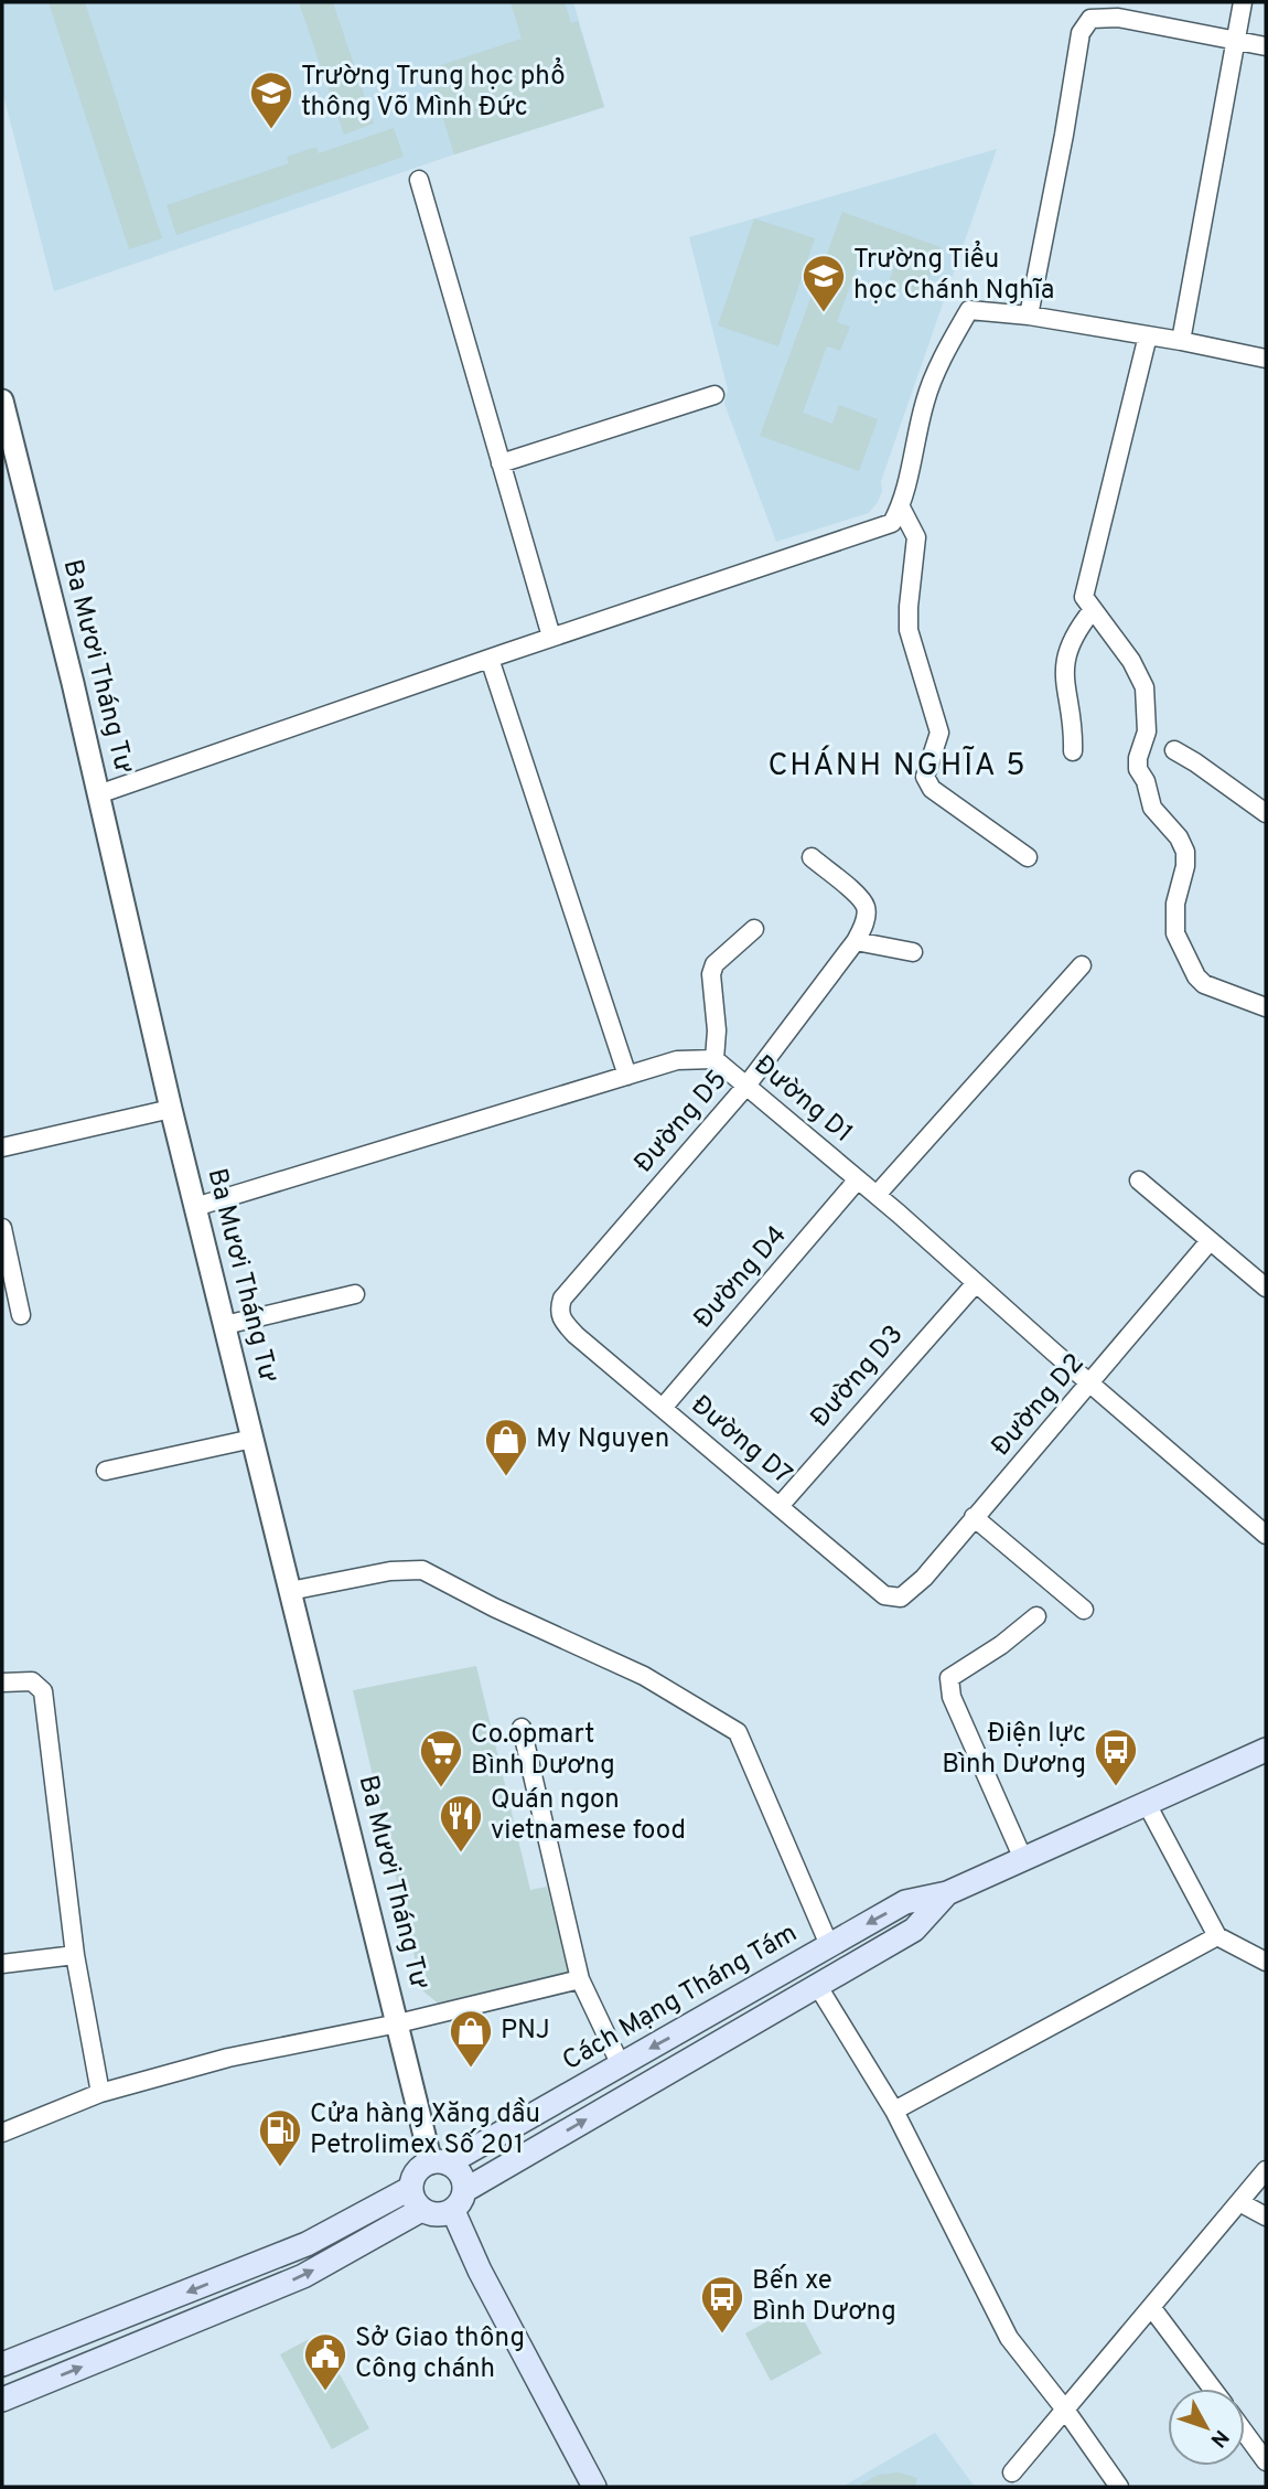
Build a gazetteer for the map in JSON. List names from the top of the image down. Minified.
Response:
{"streets":{"main road":["Cách Mạng Tháng Tám"],"street":["Ba Mươi Tháng Tư","Đường D1","Đường D5","Đường D4","Đường D3","Đường D2","Đường D7"]},"crossings":[["Ba Mươi Tháng Tư","Đường D1"],["Ba Mươi Tháng Tư","Cách Mạng Tháng Tám"],["Đường D1","Đường D5"],["Đường D1","Đường D4"],["Đường D1","Đường D3"],["Đường D1","Đường D2"],["Đường D5","Đường D7"],["Đường D4","Đường D7"],["Đường D3","Đường D7"],["Đường D2","Đường D7"]],"districts":["CHÁNH NGHĨA 5"],"places":{"school or university":["Trường Trung học phổ thông Võ Mình Đức","Trường Tiểu học Chánh Nghĩa"],"shop":["My Nguyen","PNJ"],"bus stop":["Điện lực Bình Dương","Bến xe Bình Dương"],"supermarket":["Co.opmart Bình Dương"],"restaurant":["Quán ngon vietnamese food"],"fuel station":["Cửa hàng Xăng dầu Petrolimex Số 201"],"public building":["Sở Giao thông Công chánh"]},"north":"bottom right"}
